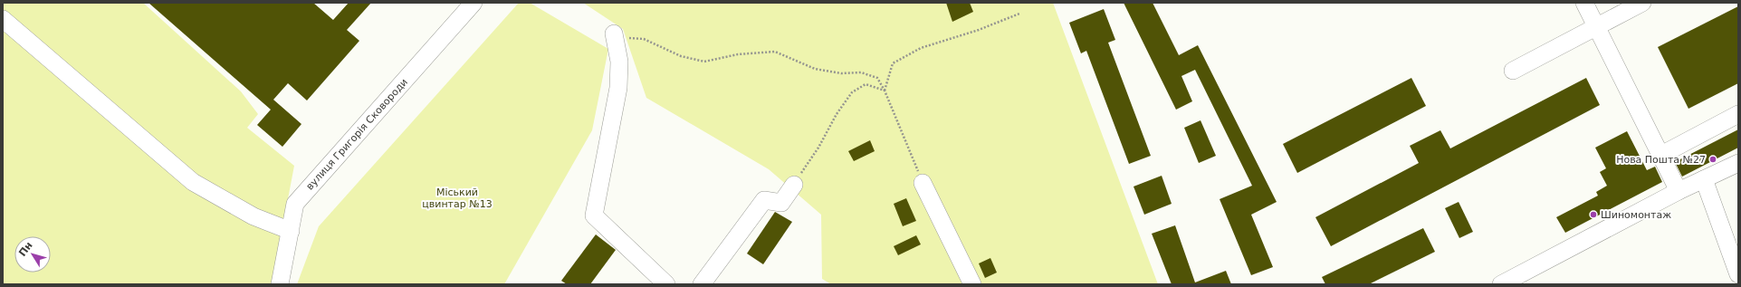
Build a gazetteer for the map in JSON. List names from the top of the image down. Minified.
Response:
{"streets":{"street":["вулиця Григорія Сковороди"]},"parks":["Міський цвинтар №13"],"places":["Нова Пошта №27","Шиномонтаж"],"north":"top left"}
